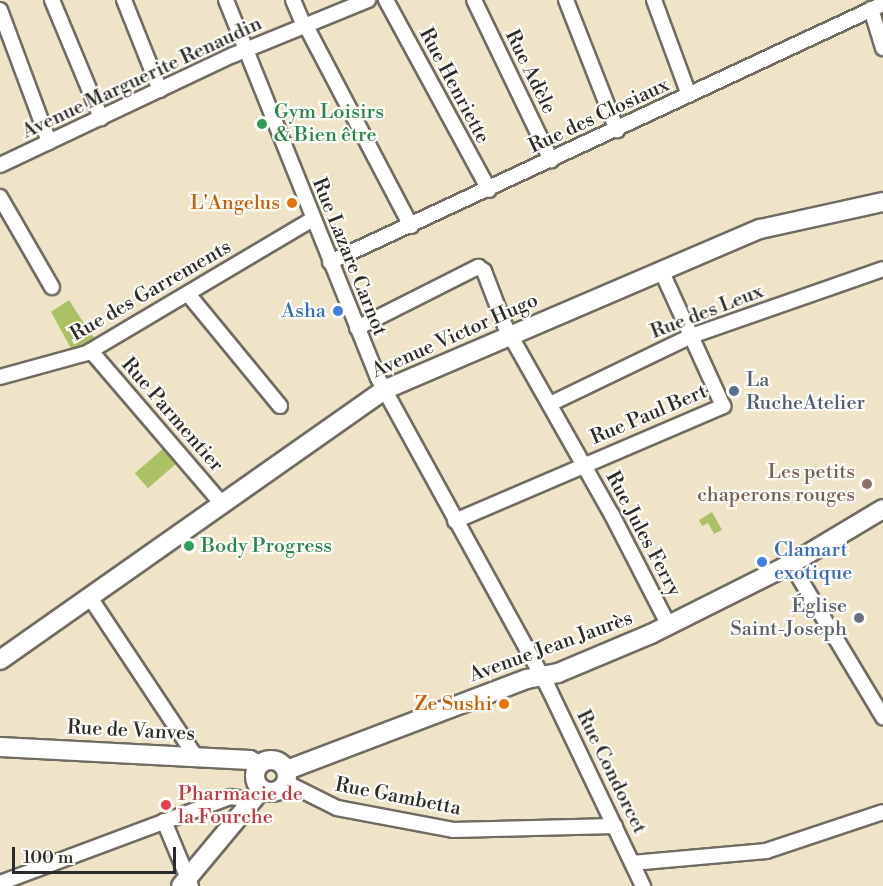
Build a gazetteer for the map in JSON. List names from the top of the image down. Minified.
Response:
{"streets":{"street":["Rue Adèle","Avenue Marguerite Renaudin","Rue Henriette","Rue des Closiaux","Rue Lazare Carnot","Rue des Garrements","Rue des Leux","Avenue Victor Hugo","Rue Parmentier","Rue Paul Bert","Rue Jules Ferry","Avenue Jean Jaurès","Rue de Vanves","Rue Condorcet","Rue Gambetta"]},"crossings":[["Rue Adèle","Rue des Closiaux"],["Avenue Marguerite Renaudin","Rue Lazare Carnot"],["Rue Henriette","Rue des Closiaux"],["Rue des Closiaux","Rue Lazare Carnot"],["Rue Lazare Carnot","Rue des Garrements"],["Rue Lazare Carnot","Avenue Victor Hugo"],["Rue Lazare Carnot","Rue Paul Bert"],["Rue Lazare Carnot","Rue Jules Ferry"],["Rue Lazare Carnot","Avenue Jean Jaurès"],["Rue Lazare Carnot","Rue Condorcet"],["Rue des Garrements","Rue Parmentier"],["Rue des Leux","Rue Paul Bert"],["Rue des Leux","Rue Jules Ferry"],["Avenue Victor Hugo","Rue Parmentier"],["Avenue Victor Hugo","Rue Paul Bert"],["Avenue Victor Hugo","Rue Jules Ferry"],["Rue Paul Bert","Rue Jules Ferry"],["Rue Jules Ferry","Avenue Jean Jaurès"],["Avenue Jean Jaurès","Rue de Vanves"],["Avenue Jean Jaurès","Rue Condorcet"],["Avenue Jean Jaurès","Rue Gambetta"],["Rue de Vanves","Rue Gambetta"],["Rue Condorcet","Rue Gambetta"]],"places":["Gym Loisirs & Bien être","L'Angelus","Asha","La RucheAtelier","Les petits chaperons rouges","Body Progress","Clamart exotique","Église Saint-Joseph","Ze Sushi","Pharmacie de la Fourche"],"scale_bar":"100 m"}
